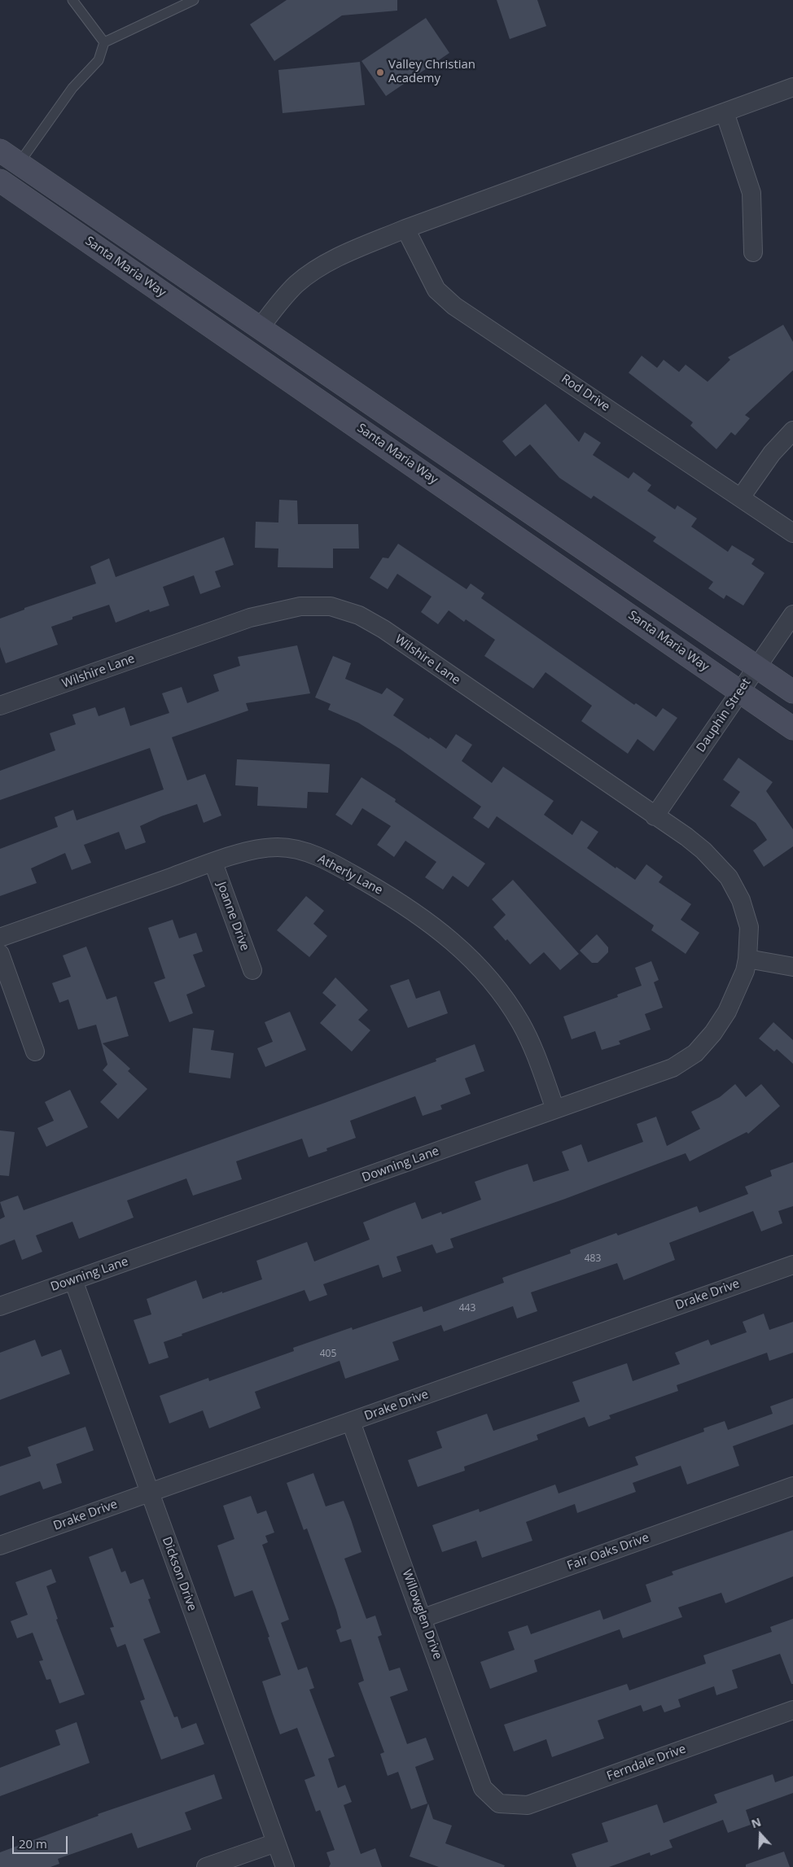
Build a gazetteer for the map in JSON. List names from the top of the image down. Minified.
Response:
{"streets":{"main road":["Santa Maria Way"],"street":["Rod Drive","Wilshire Lane","Dauphin Street","Atherly Lane","Joanne Drive","Downing Lane","Drake Drive","Fair Oaks Drive","Dickson Drive","Willowglen Drive","Ferndale Drive"]},"crossings":[["Santa Maria Way","Dauphin Street"],["Wilshire Lane","Dauphin Street"],["Wilshire Lane","Downing Lane"],["Atherly Lane","Joanne Drive"],["Atherly Lane","Downing Lane"],["Downing Lane","Dickson Drive"],["Drake Drive","Dickson Drive"],["Drake Drive","Willowglen Drive"],["Fair Oaks Drive","Willowglen Drive"],["Willowglen Drive","Ferndale Drive"]],"places":["Valley Christian Academy"],"house_numbers":["483","443","405"],"scale_bar":"20 m","north":"top"}
